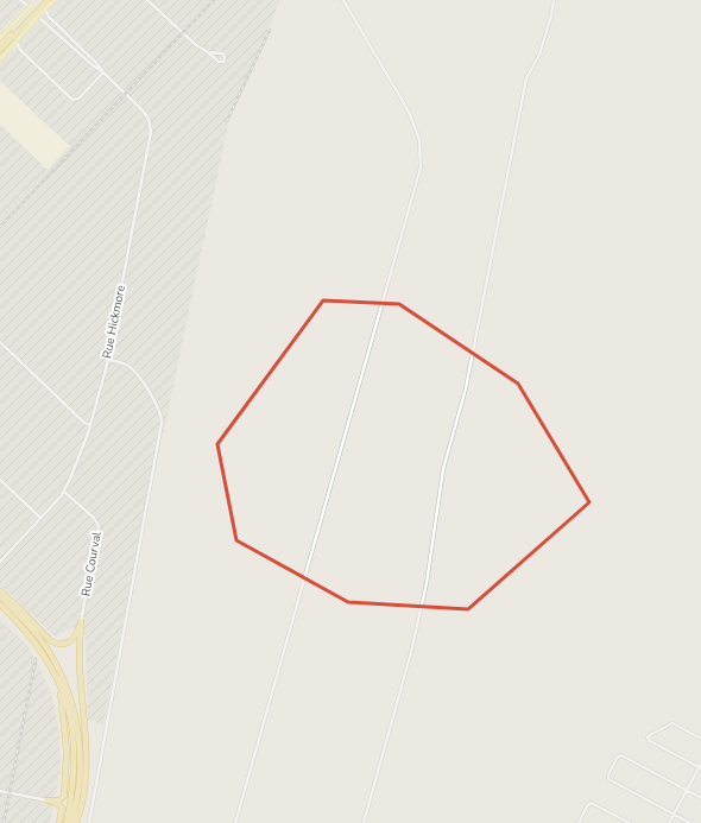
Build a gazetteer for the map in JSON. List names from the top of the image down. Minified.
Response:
{"streets":{"street":["Rue Hickmore","Rue Courval"]},"crossings":[["Rue Hickmore","Rue Courval"]]}
